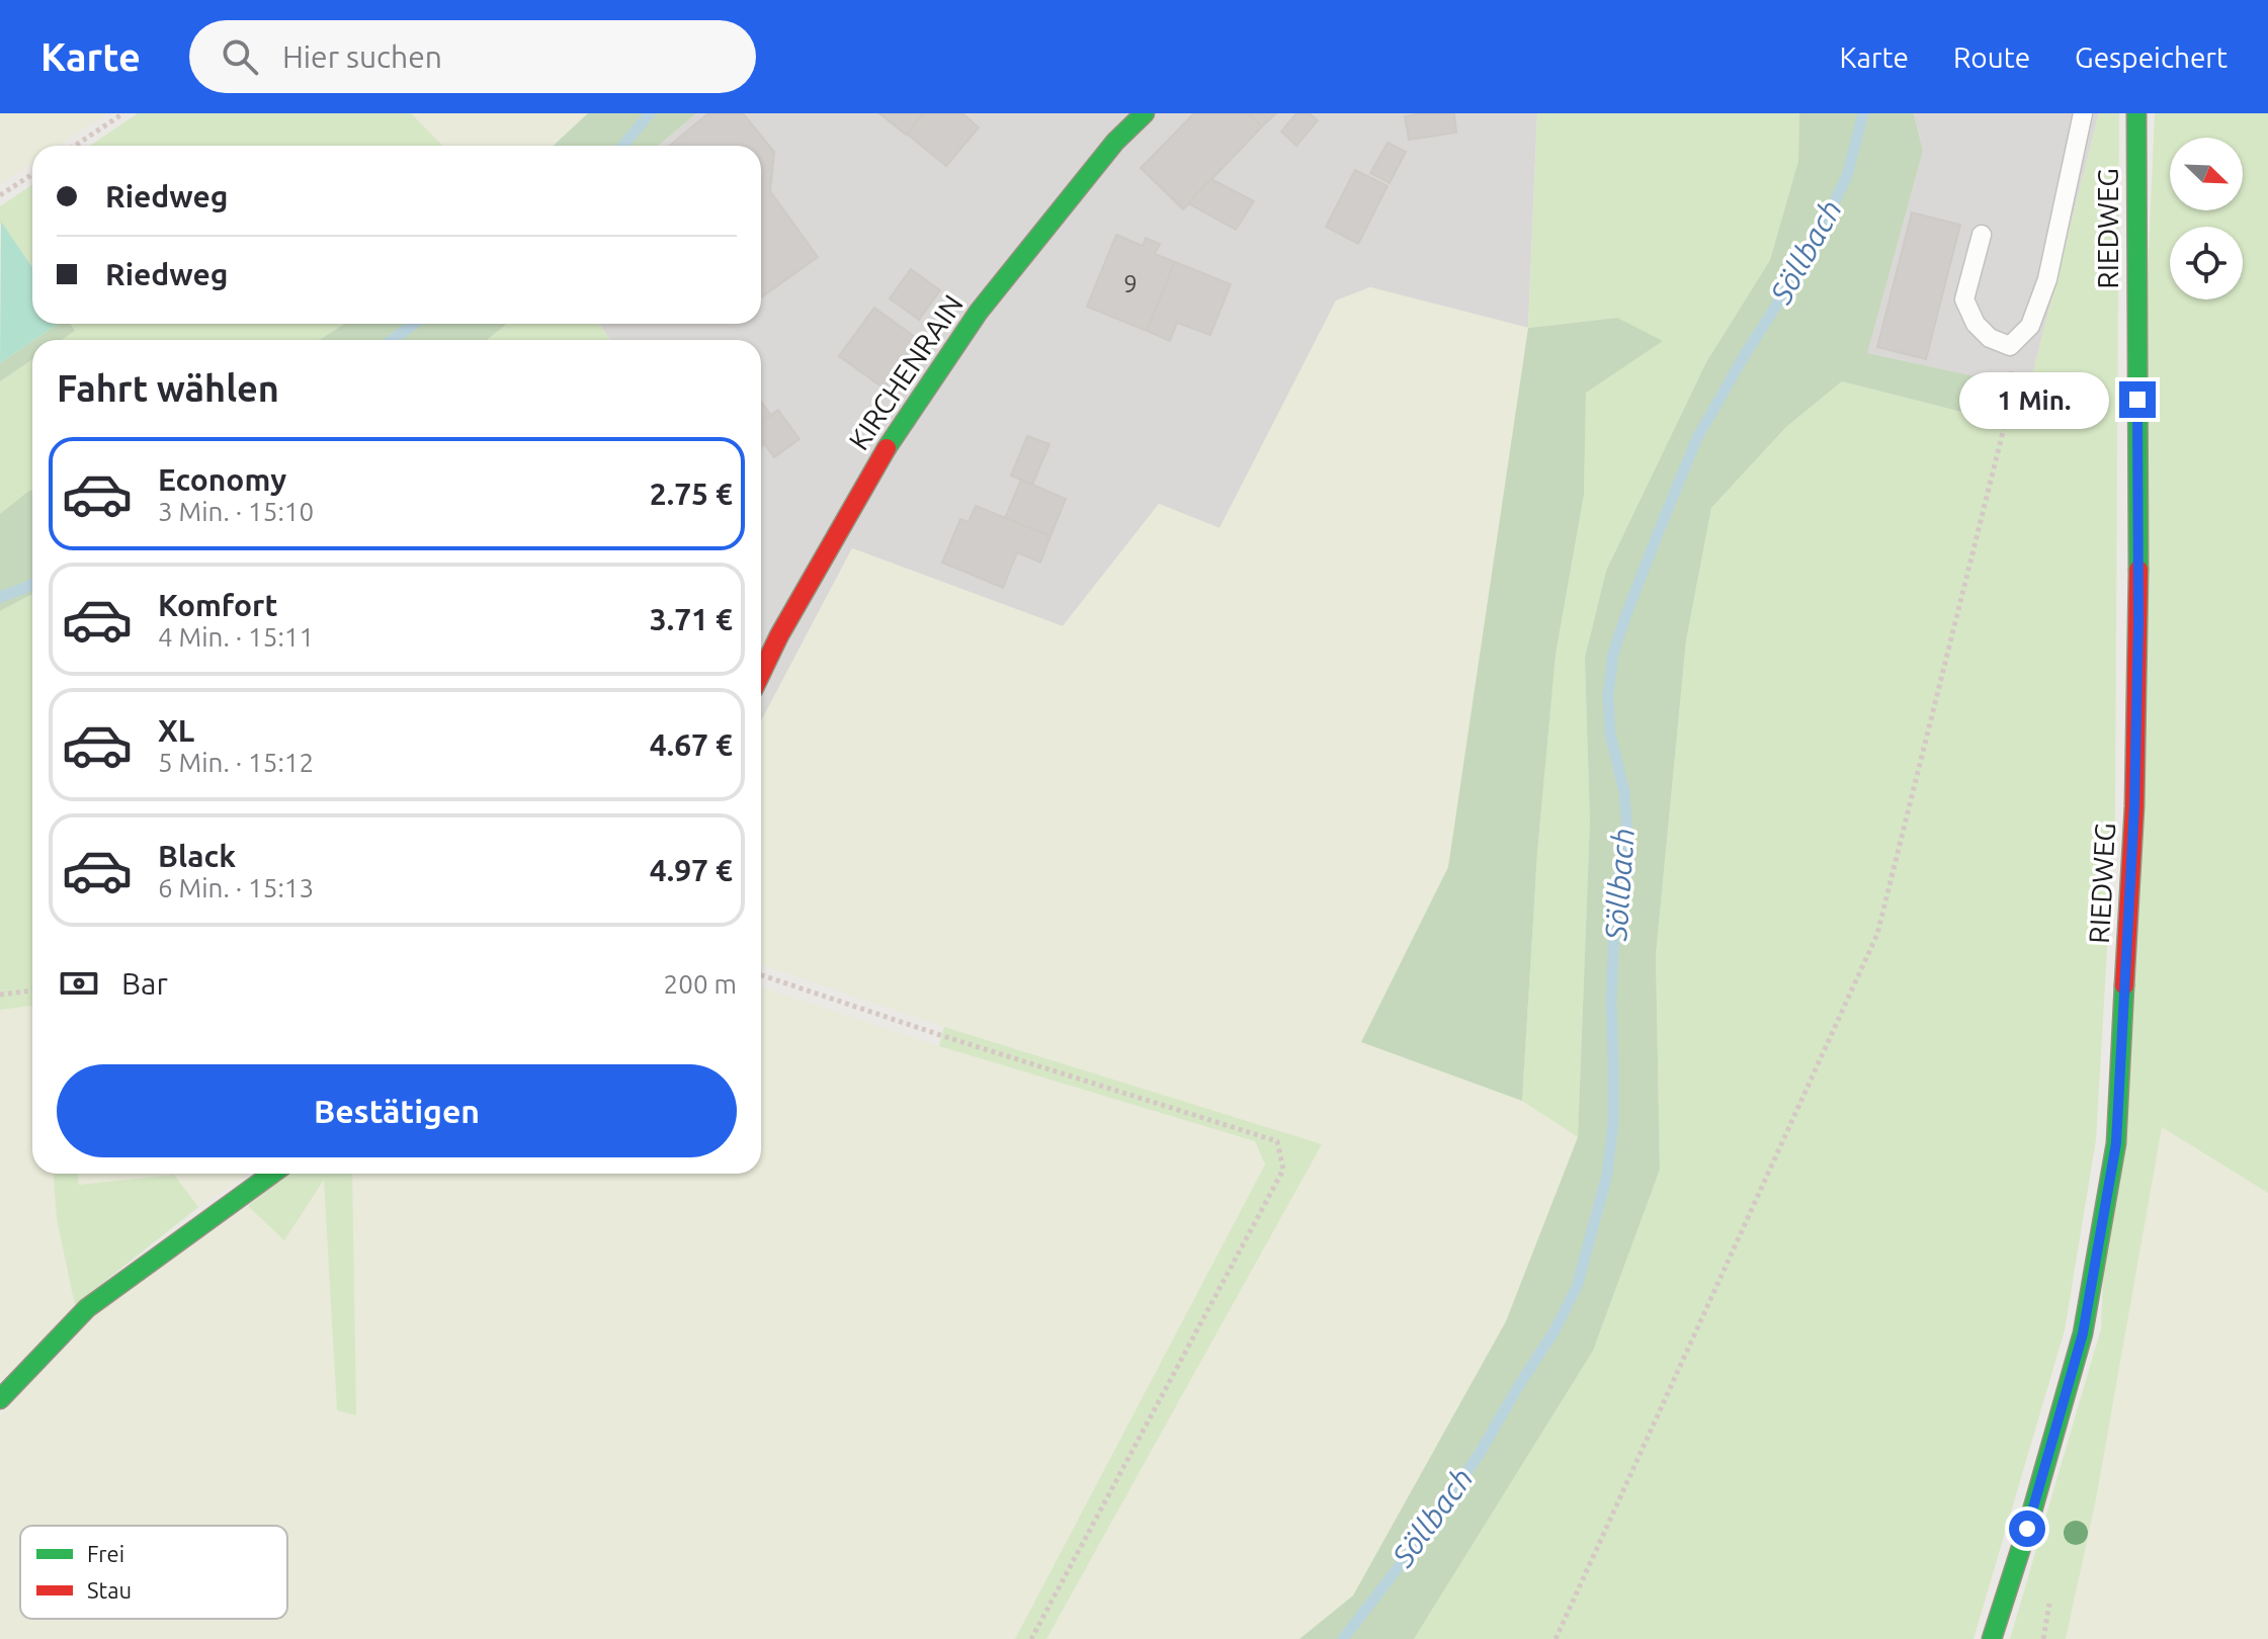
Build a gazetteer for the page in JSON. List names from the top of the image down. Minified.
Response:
{"streets":{"main road":["RIEDWEG","KIRCHENRAIN"]},"water":["Söllbach"],"house_numbers":["9"],"legend":["Frei","Stau"],"north":"bottom right","page":{"header":"Karte","search":"Hier suchen","nav":["Karte","Route","Gespeichert"],"banner":["Riedweg","Riedweg"],"heading":"Fahrt wählen","bubble":"1 Min.","list":[{"name":"Economy","note":"3 Min. · 15:10","value":"2.75 €"},{"name":"Komfort","note":"4 Min. · 15:11","value":"3.71 €"},{"name":"XL","note":"5 Min. · 15:12","value":"4.67 €"},{"name":"Black","note":"6 Min. · 15:13","value":"4.97 €"}],"pay":["Bar","200 m"],"buttons":"Bestätigen"}}
